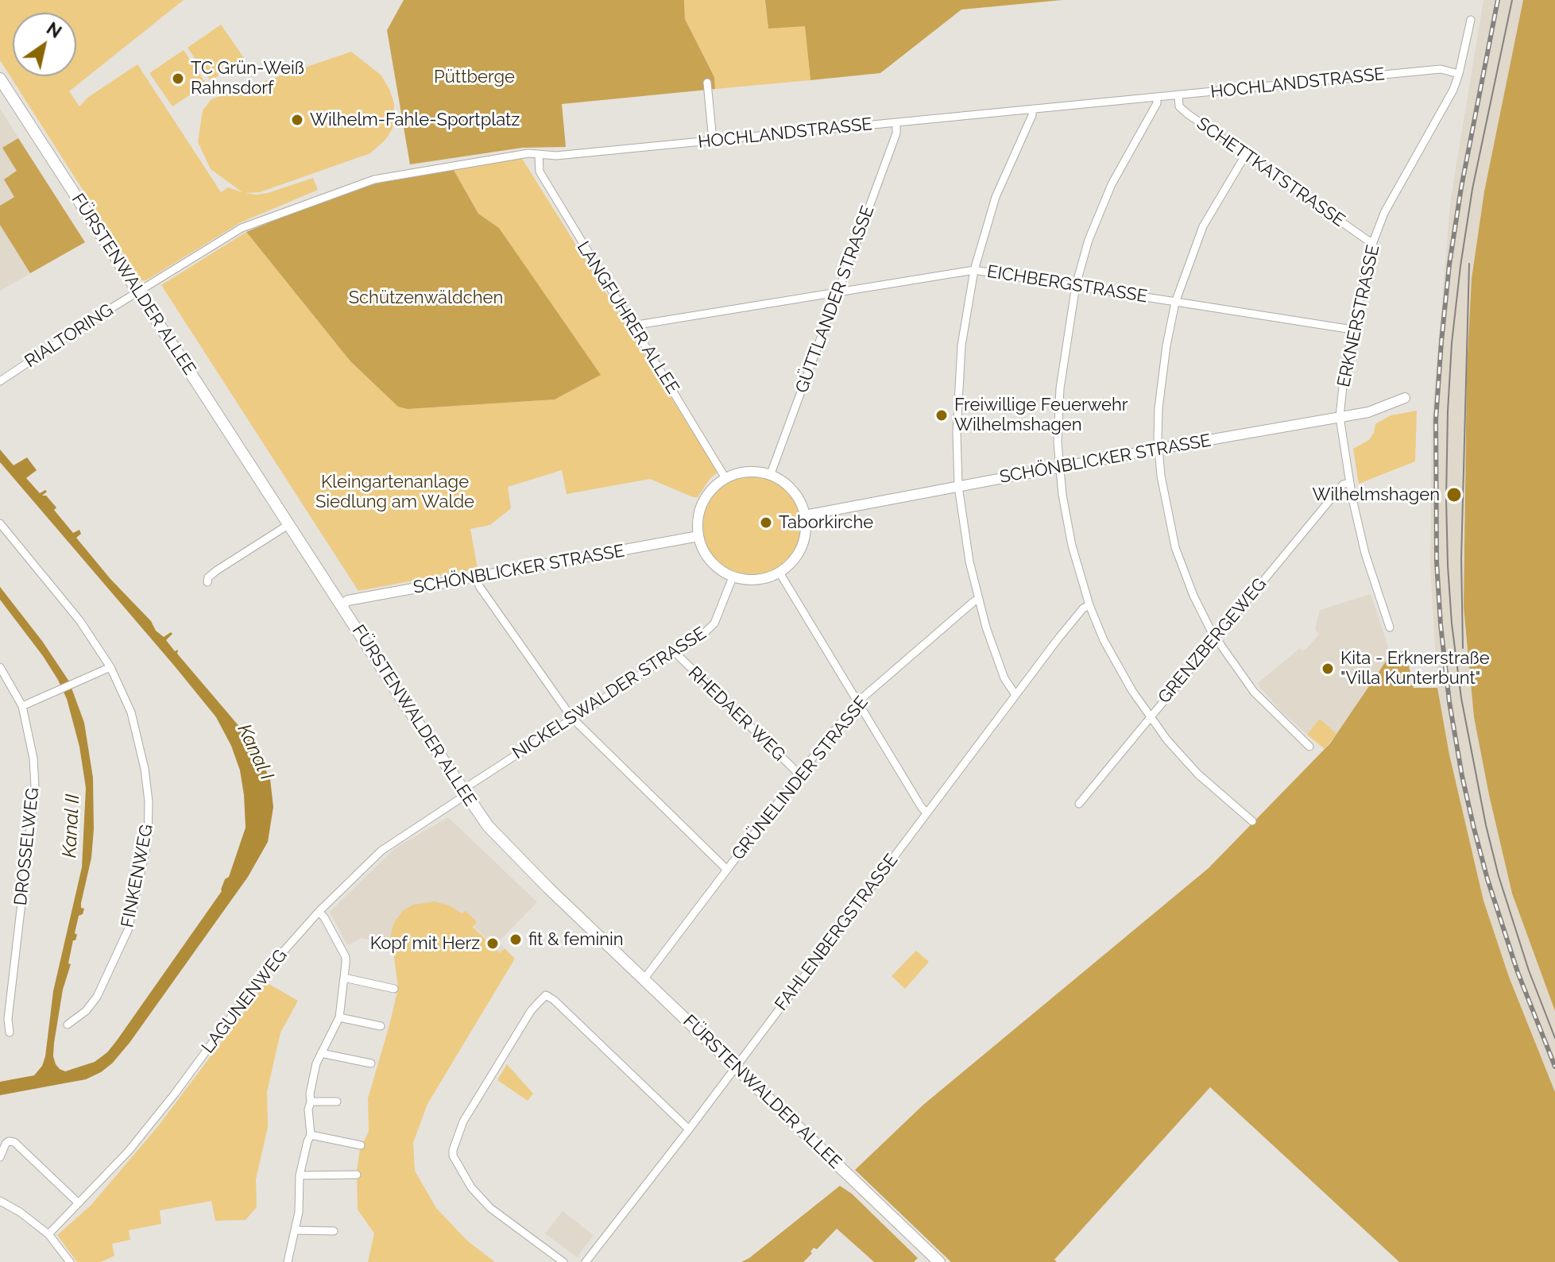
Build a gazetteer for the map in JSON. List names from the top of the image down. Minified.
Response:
{"streets":{"main road":["FÜRSTENWALDER ALLEE"],"street":["HOCHLANDSTRASSE","SCHETTKATSTRASSE","EICHBERGSTRASSE","GÜTTLANDER STRASSE","ERKNERSTRASSE","LANGFUHRER ALLEE","RIALTORING","SCHÖNBLICKER STRASSE","GRENZBERGEWEG","NICKELSWALDER STRASSE","RHEDAER WEG","GRÜNELINDER STRASSE","DROSSELWEG","FINKENWEG","FAHLENBERGSTRASSE","LAGUNENWEG"]},"crossings":[["HOCHLANDSTRASSE","SCHETTKATSTRASSE"],["HOCHLANDSTRASSE","FÜRSTENWALDER ALLEE"],["HOCHLANDSTRASSE","GÜTTLANDER STRASSE"],["HOCHLANDSTRASSE","ERKNERSTRASSE"],["HOCHLANDSTRASSE","LANGFUHRER ALLEE"],["HOCHLANDSTRASSE","RIALTORING"],["SCHETTKATSTRASSE","ERKNERSTRASSE"],["FÜRSTENWALDER ALLEE","RIALTORING"],["FÜRSTENWALDER ALLEE","SCHÖNBLICKER STRASSE"],["FÜRSTENWALDER ALLEE","NICKELSWALDER STRASSE"],["FÜRSTENWALDER ALLEE","GRÜNELINDER STRASSE"],["FÜRSTENWALDER ALLEE","FAHLENBERGSTRASSE"],["FÜRSTENWALDER ALLEE","LAGUNENWEG"],["EICHBERGSTRASSE","GÜTTLANDER STRASSE"],["EICHBERGSTRASSE","ERKNERSTRASSE"],["EICHBERGSTRASSE","LANGFUHRER ALLEE"],["GÜTTLANDER STRASSE","LANGFUHRER ALLEE"],["GÜTTLANDER STRASSE","SCHÖNBLICKER STRASSE"],["GÜTTLANDER STRASSE","NICKELSWALDER STRASSE"],["ERKNERSTRASSE","SCHÖNBLICKER STRASSE"],["ERKNERSTRASSE","GRENZBERGEWEG"],["LANGFUHRER ALLEE","SCHÖNBLICKER STRASSE"],["LANGFUHRER ALLEE","NICKELSWALDER STRASSE"],["SCHÖNBLICKER STRASSE","NICKELSWALDER STRASSE"],["NICKELSWALDER STRASSE","RHEDAER WEG"],["NICKELSWALDER STRASSE","LAGUNENWEG"],["RHEDAER WEG","GRÜNELINDER STRASSE"]],"water":["Kanal I","Kanal II"],"parks":["Püttberge","Schützenwäldchen","Kleingartenanlage Siedlung am Walde"],"places":["TC Grün-Weiß Rahnsdorf","Wilhelm-Fahle-Sportplatz","Freiwillige Feuerwehr Wilhelmshagen","Wilhelmshagen","Taborkirche","Kita - Erknerstraße \"Villa Kunterbunt\"","fit & feminin","Kopf mit Herz"],"north":"top right"}
